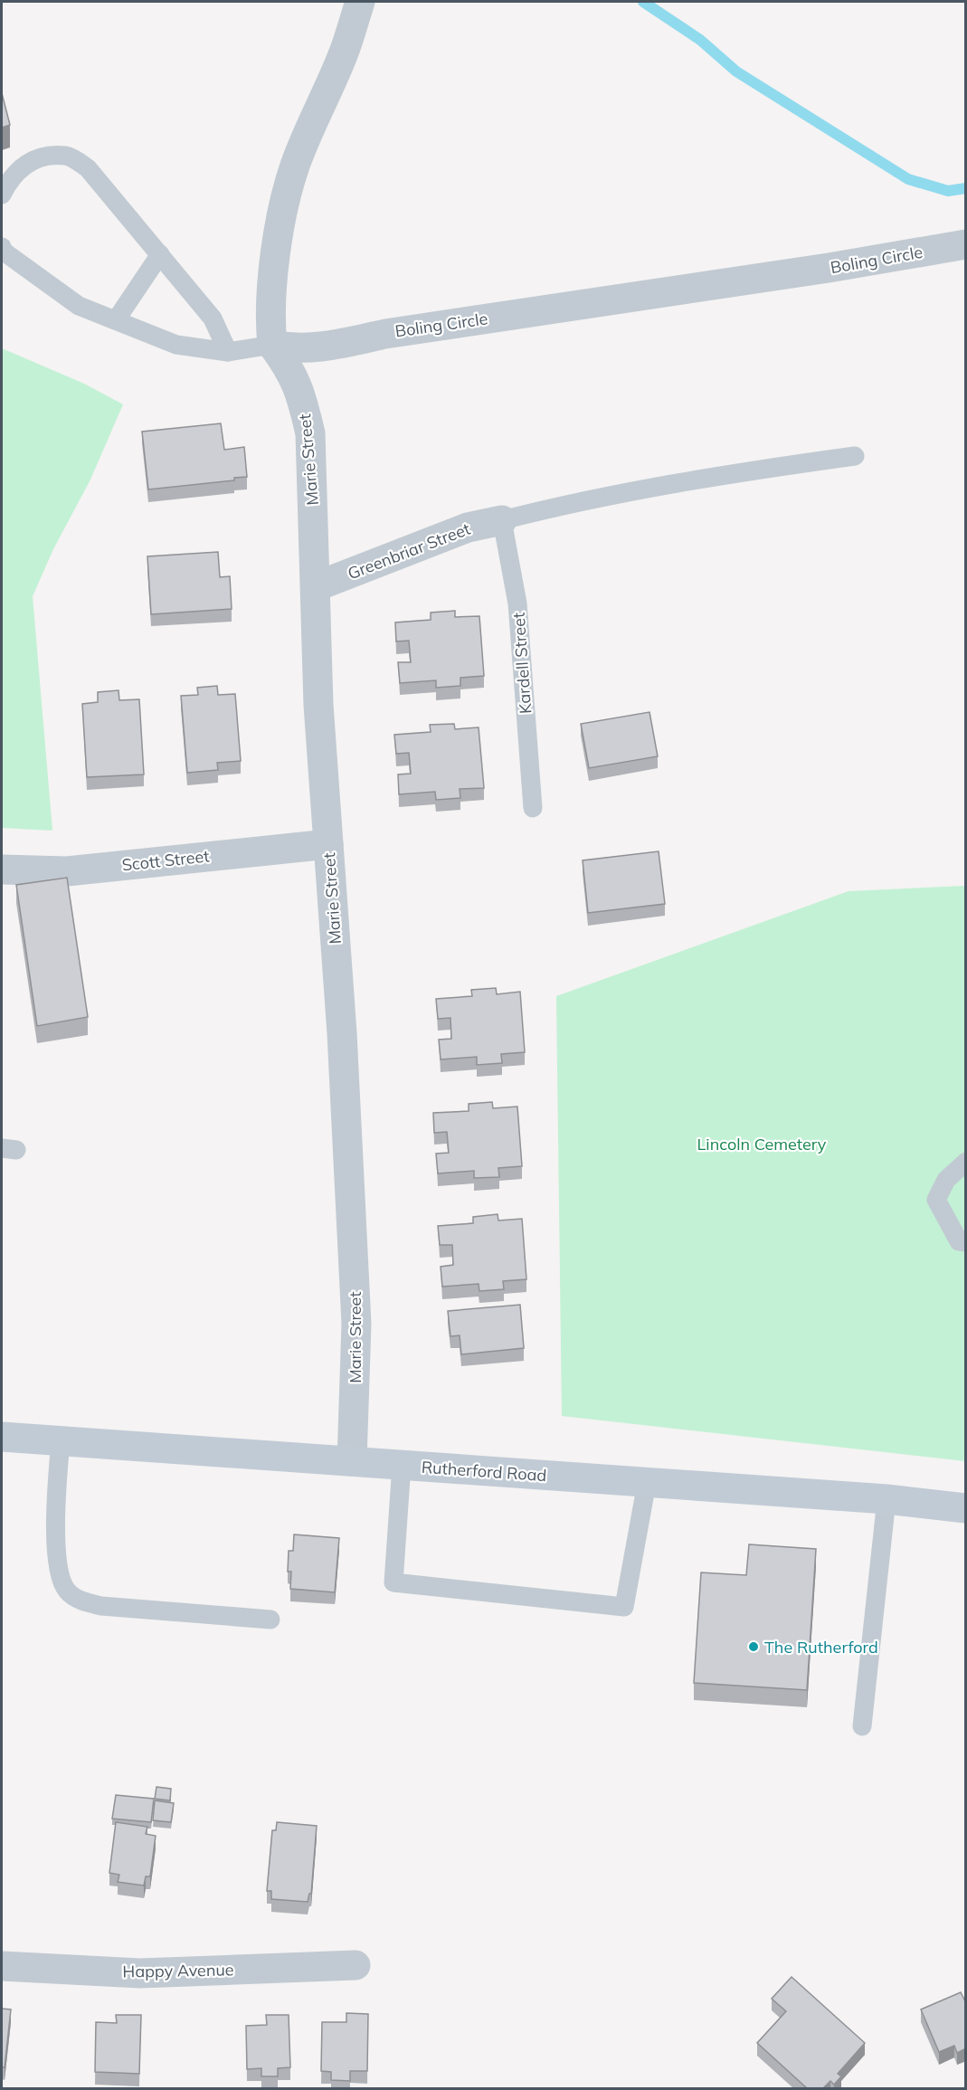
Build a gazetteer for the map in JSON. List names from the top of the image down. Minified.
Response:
{"streets":{"street":["Boling Circle","Marie Street","Greenbriar Street","Scott Street","Rutherford Road","Happy Avenue"],"lane":["Kardell Street"]},"crossings":[["Boling Circle","Marie Street"],["Marie Street","Greenbriar Street"],["Marie Street","Scott Street"],["Marie Street","Rutherford Road"],["Greenbriar Street","Kardell Street"]],"parks":["Lincoln Cemetery"],"places":["The Rutherford"]}
